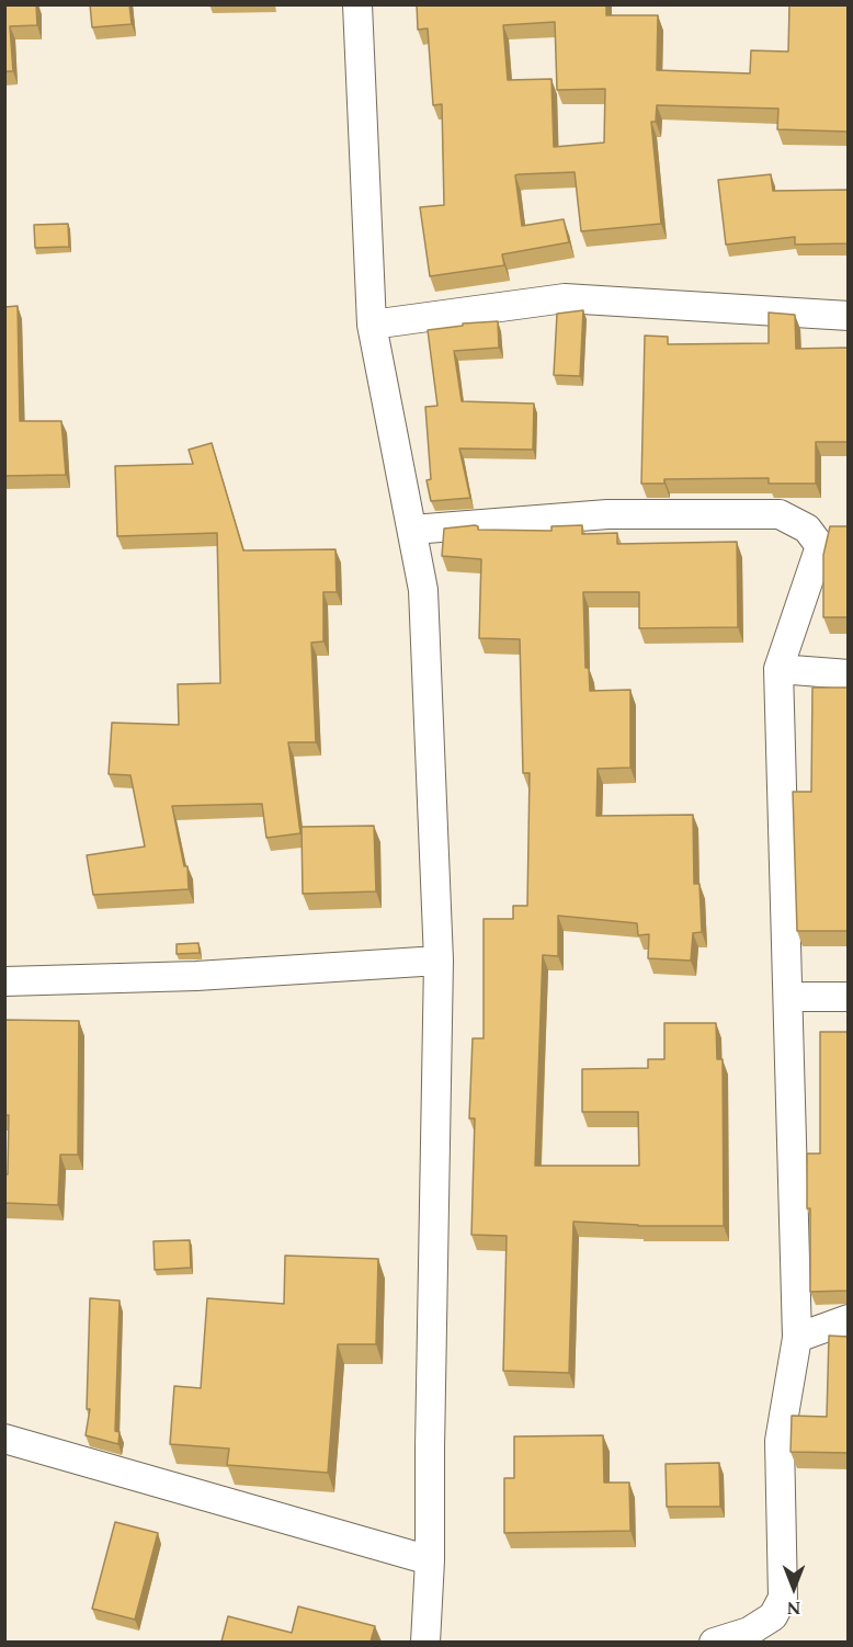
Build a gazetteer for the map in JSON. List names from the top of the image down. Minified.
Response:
{"north":"bottom"}
